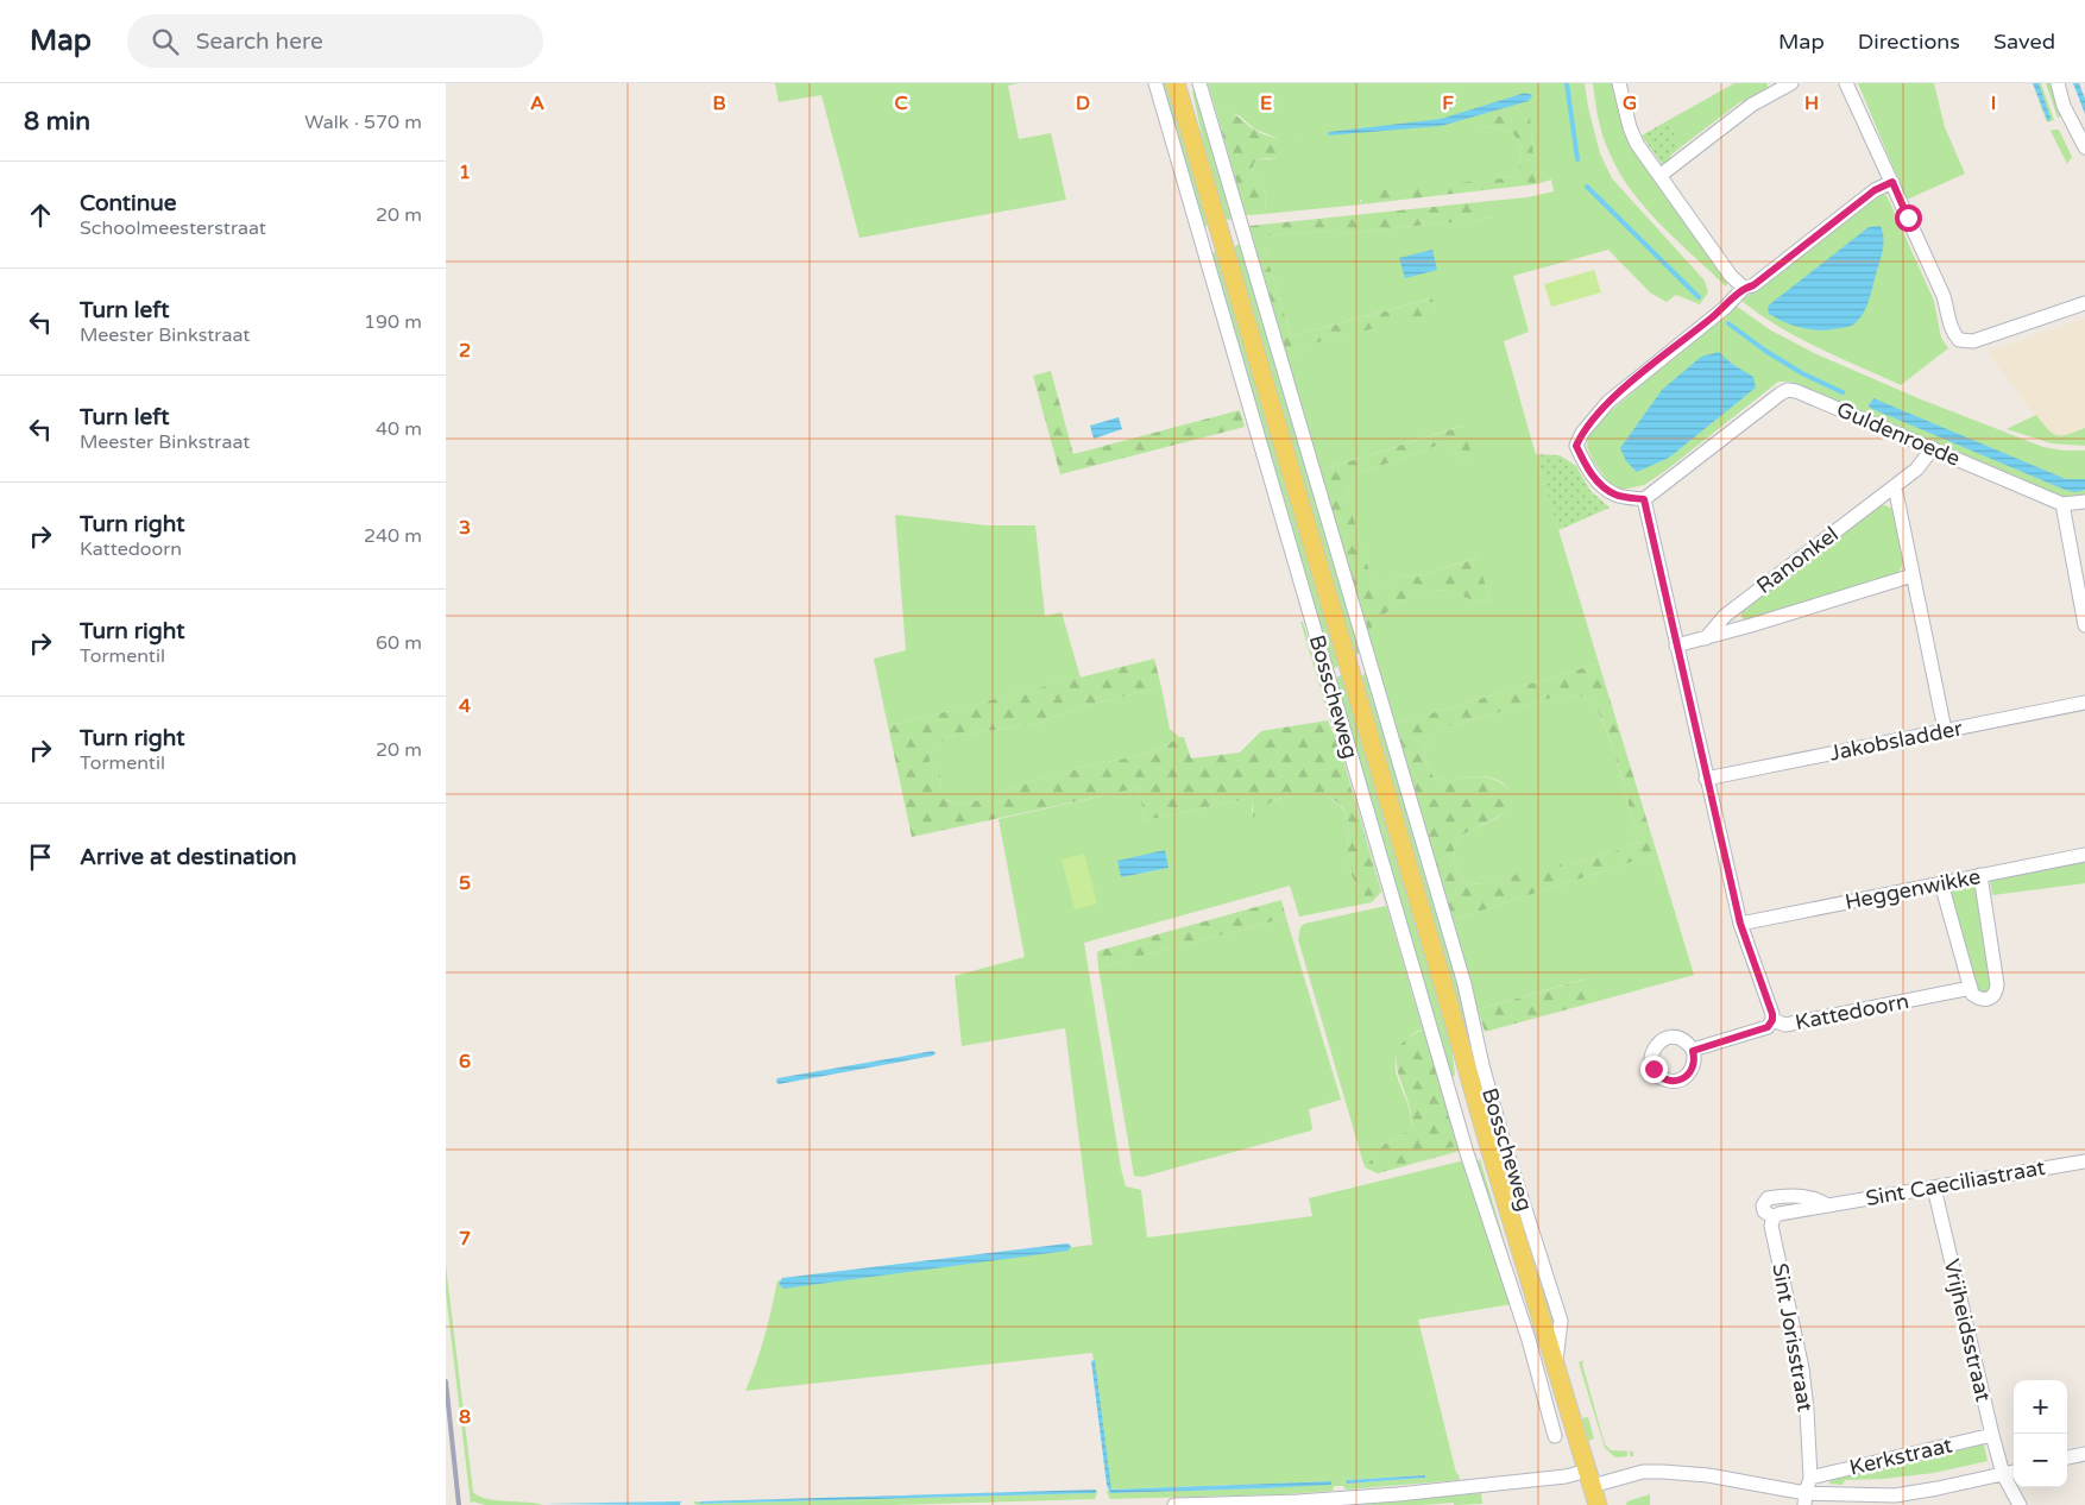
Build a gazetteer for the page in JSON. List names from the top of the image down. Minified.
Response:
{"streets":{"main road":["Bosscheweg"],"street":["Guldenroede","Ranonkel","Jakobsladder","Heggenwikke","Kattedoorn","Sint Caeciliastraat","Vrijheidsstraat","Sint Jorisstraat","Kerkstraat"]},"crossings":[["Guldenroede","Ranonkel"],["Guldenroede","Kattedoorn"],["Ranonkel","Kattedoorn"],["Bosscheweg","Kerkstraat"],["Jakobsladder","Kattedoorn"],["Heggenwikke","Kattedoorn"],["Sint Caeciliastraat","Vrijheidsstraat"],["Sint Caeciliastraat","Sint Jorisstraat"],["Vrijheidsstraat","Kerkstraat"],["Sint Jorisstraat","Kerkstraat"]],"page":{"header":"Map","search":"Search here","nav":["Map","Directions","Saved"],"heading":["8 min","Walk · 570 m"],"list":[["Continue","Schoolmeesterstraat","20 m"],["Turn left","Meester Binkstraat","190 m"],["Turn left","Meester Binkstraat","40 m"],["Turn right","Kattedoorn","240 m"],["Turn right","Tormentil","60 m"],["Turn right","Tormentil","20 m"],"Arrive at destination"],"map_buttons":["+","−"]},"grid":{"columns":["A","B","C","D","E","F","G","H","I"],"rows":["1","2","3","4","5","6","7","8"]}}
